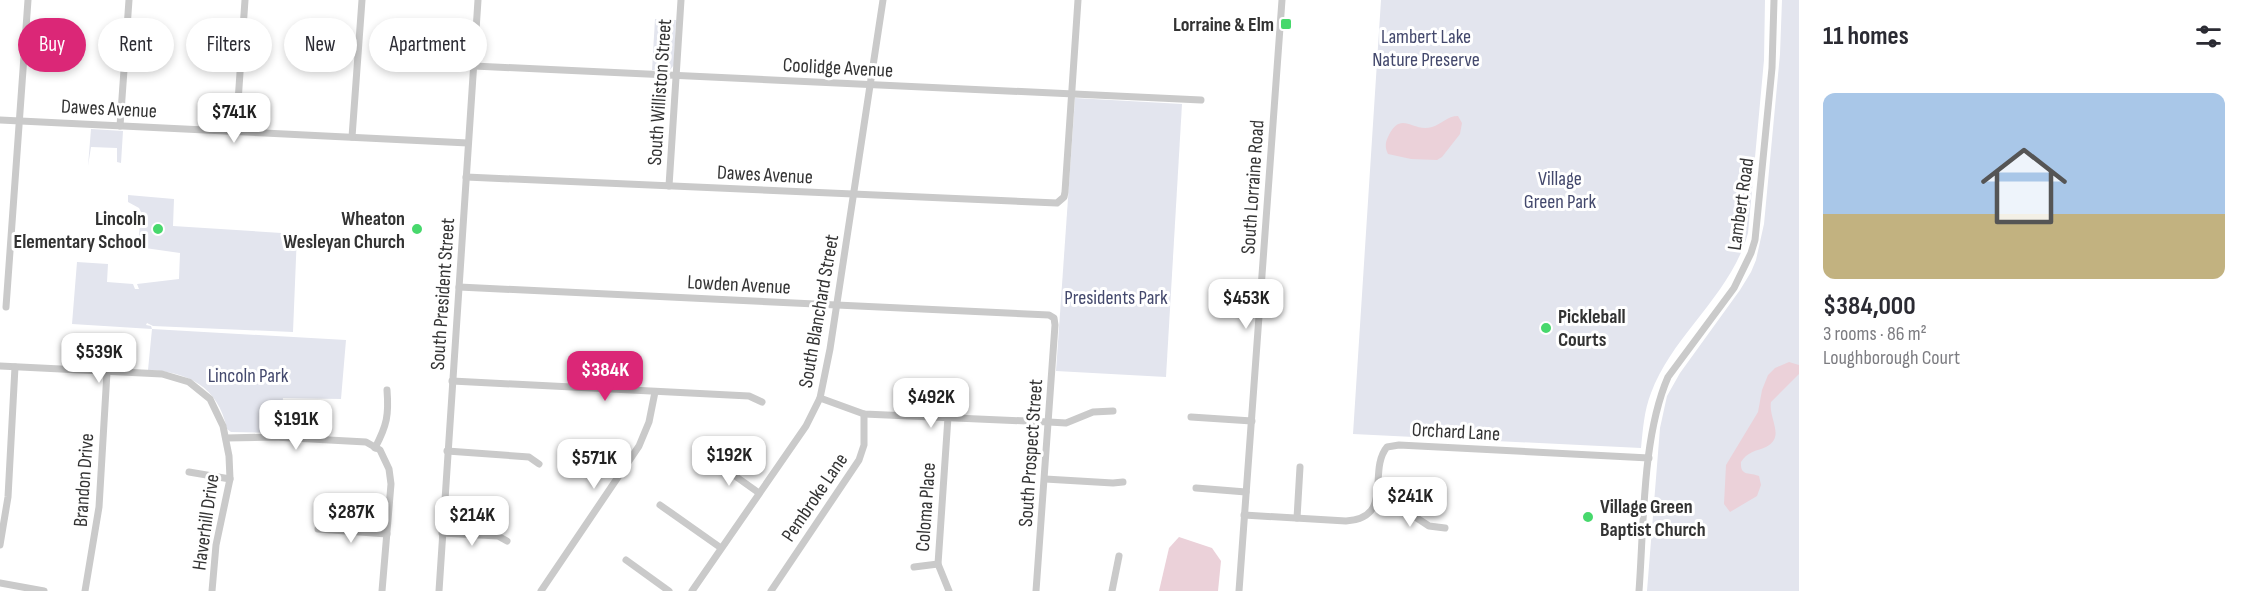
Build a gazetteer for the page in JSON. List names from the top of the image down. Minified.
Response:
{"streets":{"street":["Coolidge Avenue","South Williston Street","Dawes Avenue","South Lorraine Road","Lambert Road","Lowden Avenue","South President Street","South Blanchard Street","Orchard Lane","South Prospect Street","Brandon Drive","Pembroke Lane","Coloma Place","Haverhill Drive"]},"crossings":[["Coolidge Avenue","South Williston Street"],["Coolidge Avenue","Dawes Avenue"],["Coolidge Avenue","South Blanchard Street"],["South Williston Street","Dawes Avenue"],["Dawes Avenue","South President Street"],["Dawes Avenue","South Blanchard Street"],["Lambert Road","Orchard Lane"],["Lowden Avenue","South President Street"],["Lowden Avenue","South Blanchard Street"],["Lowden Avenue","South Prospect Street"],["Brandon Drive","Haverhill Drive"]],"parks":["Lambert Lake Nature Preserve","Village Green Park","Presidents Park","Lincoln Park"],"places":{"transit":["Lorraine & Elm"],"other":["Lincoln Elementary School","Wheaton Wesleyan Church","Pickleball Courts","Village Green Baptist Church"]},"page":{"heading":"11 homes","chip":["Buy","Rent","Filters","New","Apartment"],"list":[{"name":"$384,000","note":"3 rooms · 86 m² · Loughborough Court"}],"price":["$741K","$453K","$539K","$384K","$492K","$191K","$192K","$571K","$241K","$287K","$214K"]}}
